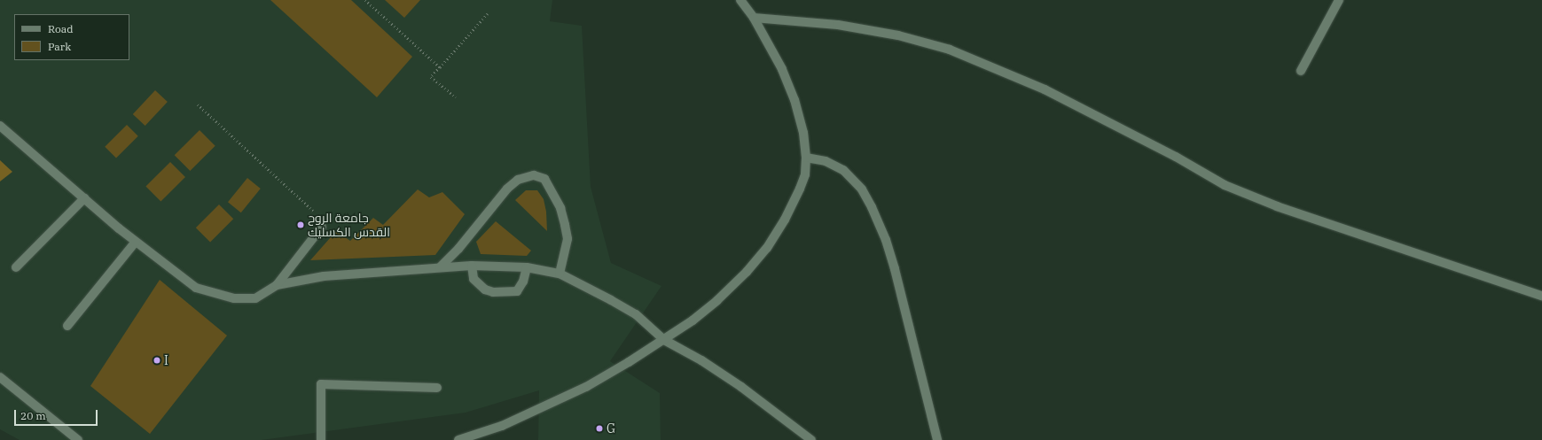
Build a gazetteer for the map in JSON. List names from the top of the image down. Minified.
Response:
{"places":["جامعة الروح القدس الكسليك","I","G"],"legend":["Road","Park"],"scale_bar":"20 m"}
